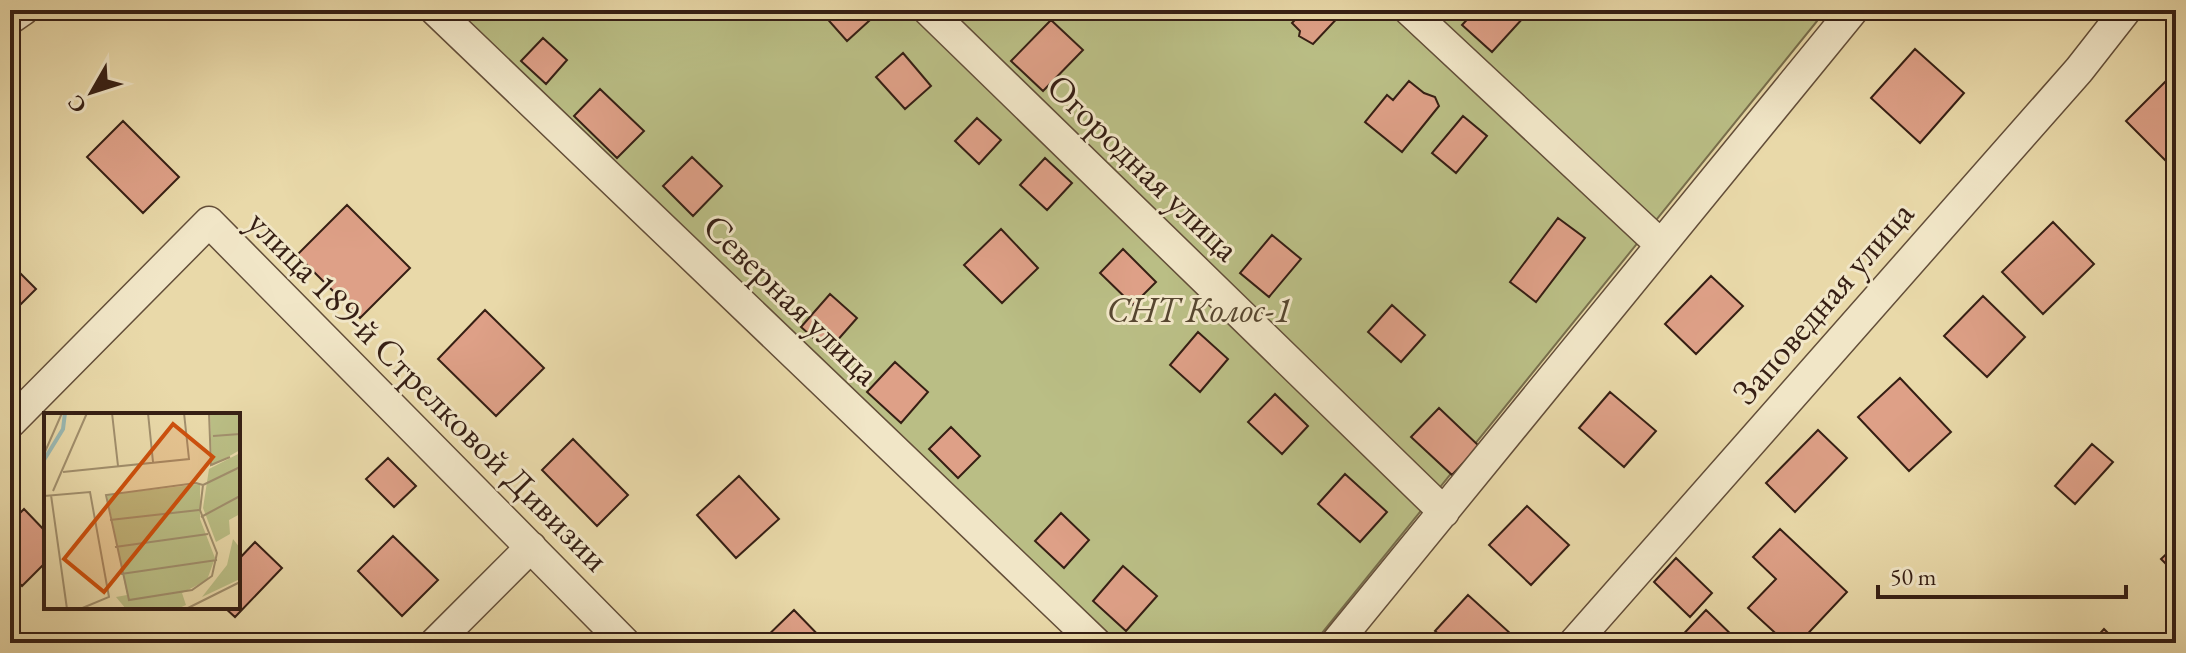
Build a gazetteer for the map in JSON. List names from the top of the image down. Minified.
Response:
{"streets":{"street":["Огородная улица","Северная улица","Заповедная улица","улица 189-й Стрелковой Дивизии"]},"parks":["СНТ Колос-1"],"scale_bar":"50 m","north":"bottom left"}
